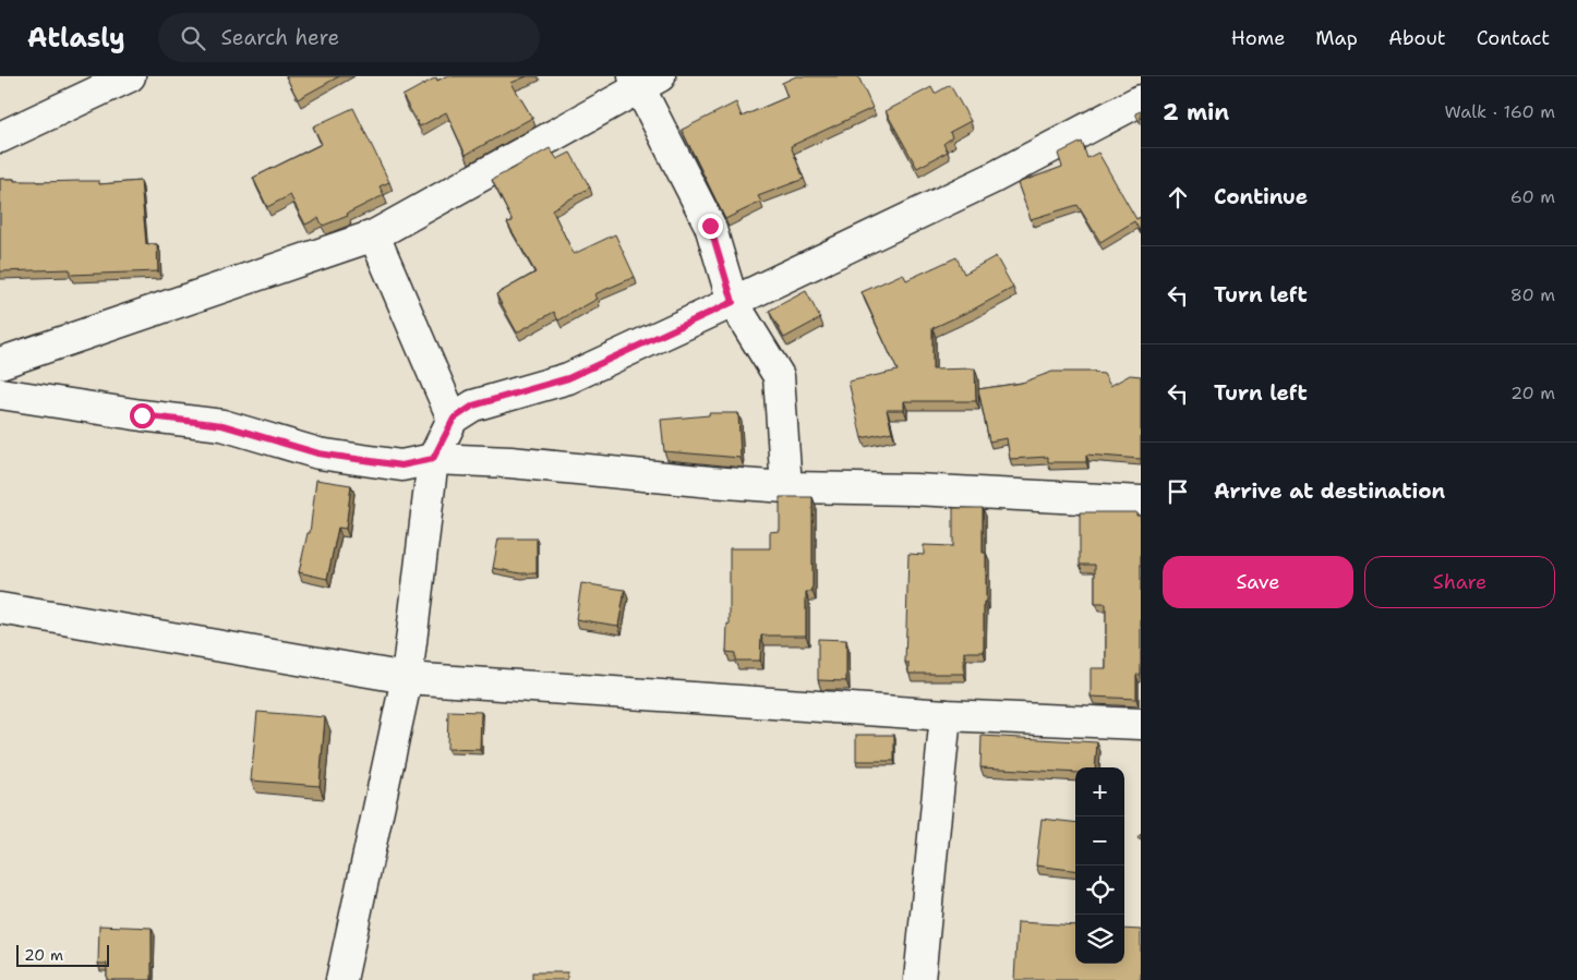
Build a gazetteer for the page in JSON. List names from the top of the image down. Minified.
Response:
{"scale_bar":"20 m","page":{"header":"Atlasly","search":"Search here","nav":["Home","Map","About","Contact"],"heading":["2 min","Walk · 160 m"],"list":[["Continue","60 m"],["Turn left","80 m"],["Turn left","20 m"],"Arrive at destination"],"buttons":["Save","Share"],"map_buttons":["+","−"],"scale":"20 m"}}
